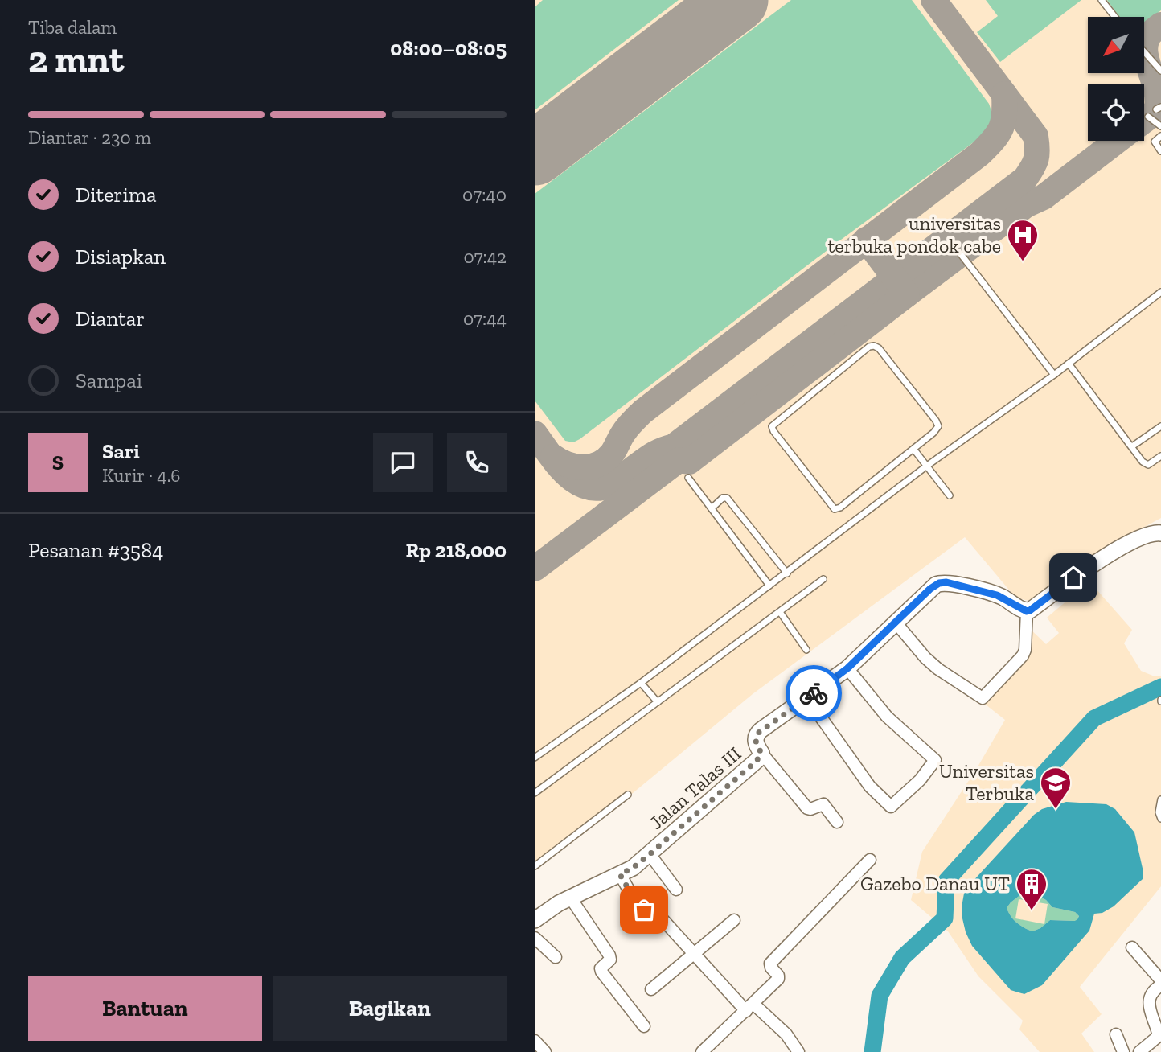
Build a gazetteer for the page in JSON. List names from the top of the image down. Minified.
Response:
{"streets":{"street":["Jalan Talas III"]},"places":{"hospital":["universitas terbuka pondok cabe"],"school or university":["Universitas Terbuka"],"building":["Gazebo Danau UT"]},"north":"bottom left","page":{"heading":["2 mnt","Tiba dalam","08:00–08:05"],"panel":["Sari","Kurir · 4.6","Pesanan #3584","Rp 218,000"],"bar":"Diantar · 230 m","list":[["Diterima","07:40"],["Disiapkan","07:42"],["Diantar","07:44"],"Sampai"],"round":"S","buttons":["Bantuan","Bagikan"]}}
